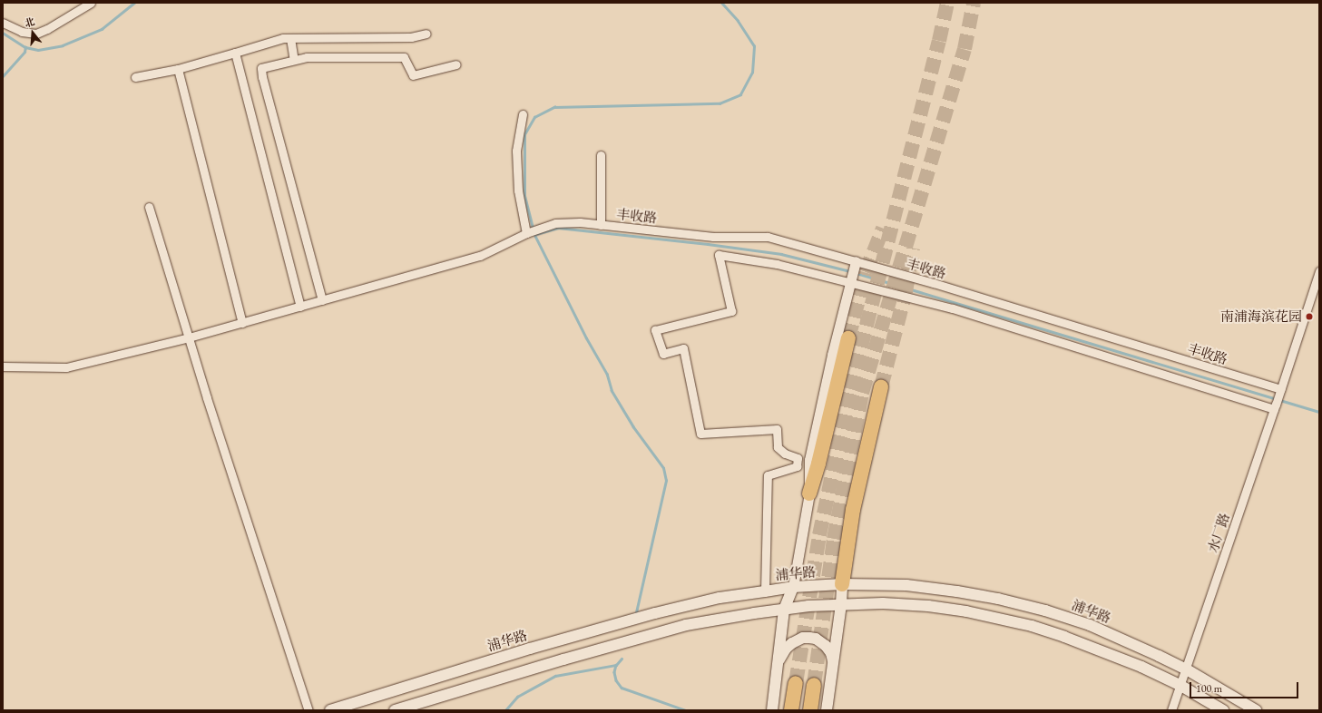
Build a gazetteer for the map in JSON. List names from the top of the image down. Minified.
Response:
{"streets":{"main road":["浦华路"],"street":["丰收路","水厂路"]},"crossings":[["丰收路","水厂路"],["水厂路","浦华路"]],"places":["南浦海滨花园"],"scale_bar":"100 m","north":"top"}
